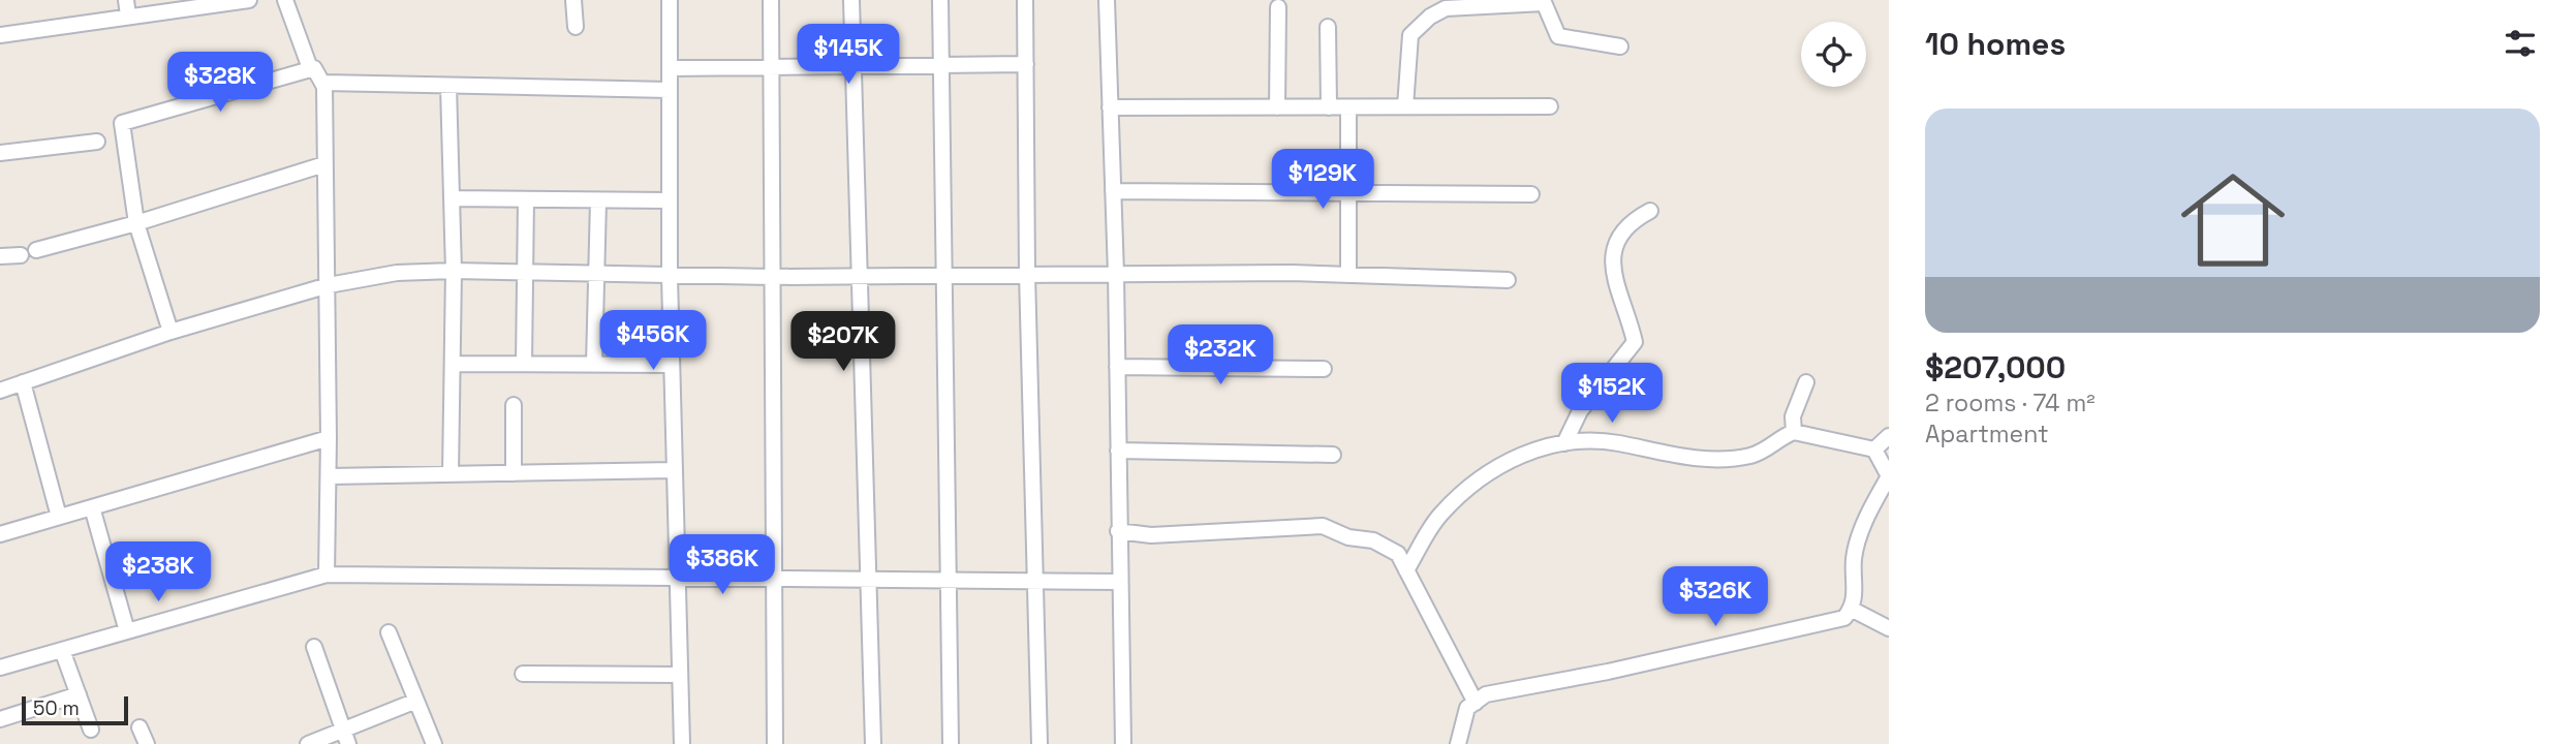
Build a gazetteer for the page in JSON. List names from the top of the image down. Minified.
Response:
{"scale_bar":"50 m","page":{"heading":"10 homes","price":["$145K","$328K","$129K","$456K","$207K","$232K","$152K","$386K","$238K","$326K"],"list":[{"name":"$207,000","note":"2 rooms · 74 m² · Apartment"}],"scale":"50 m"}}
